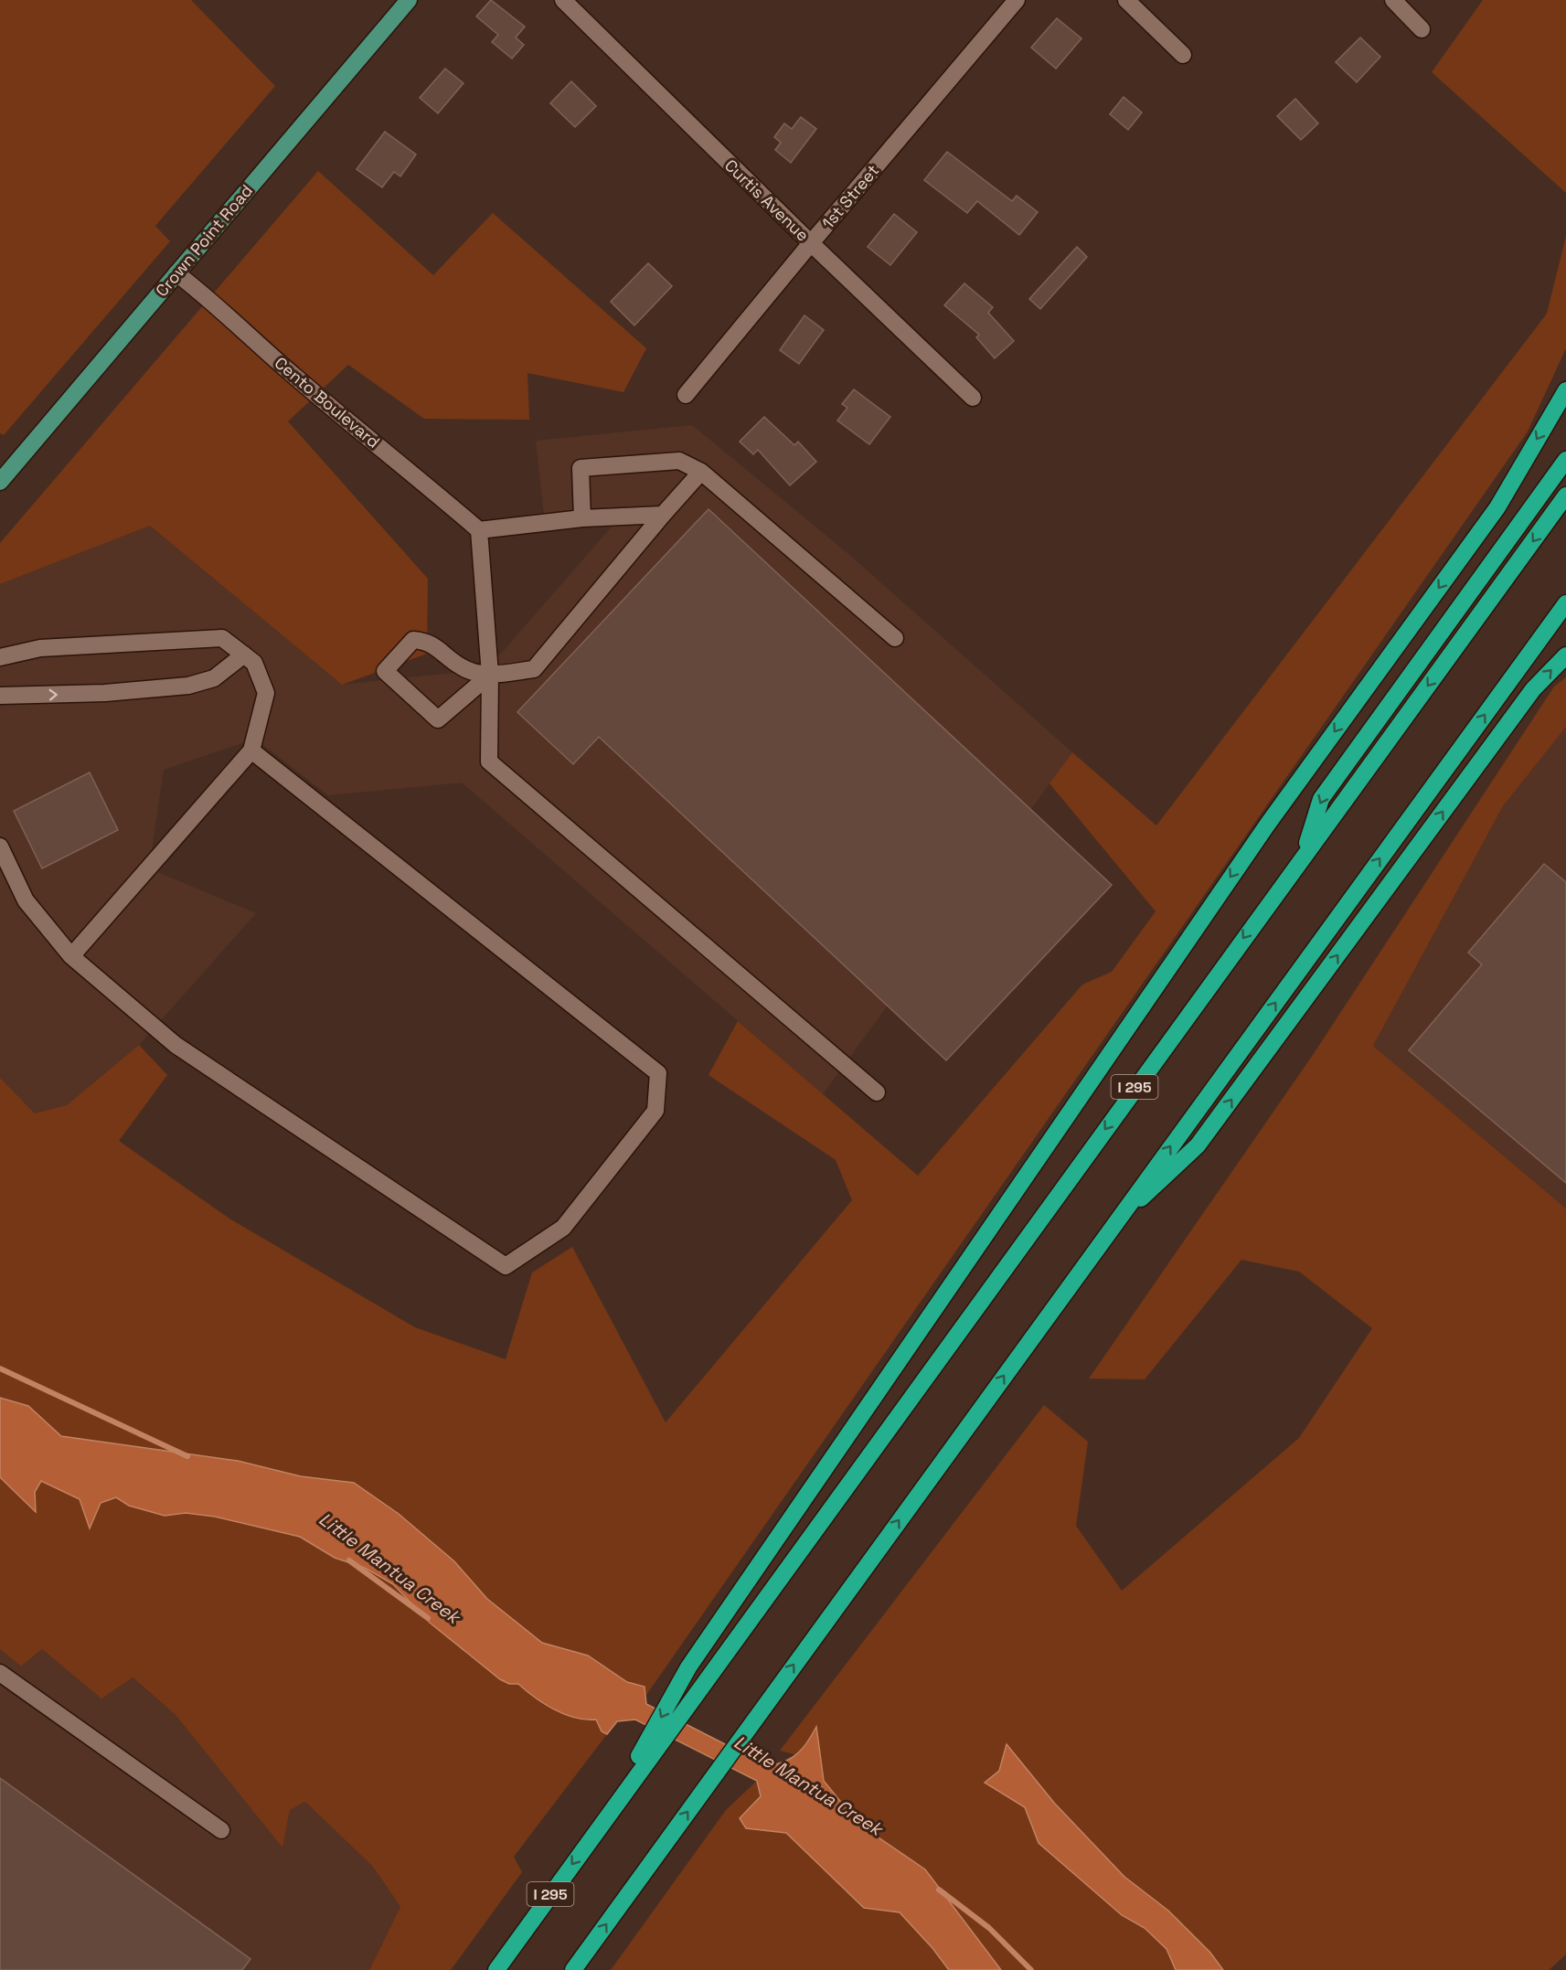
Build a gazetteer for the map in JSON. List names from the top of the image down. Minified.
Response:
{"streets":{"highway":["I 295"],"main road":["Crown Point Road"],"street":["1st Street","Curtis Avenue","Cento Boulevard"]},"crossings":[["1st Street","Curtis Avenue"],["Crown Point Road","Cento Boulevard"]],"water":["Little Mantua Creek"]}
